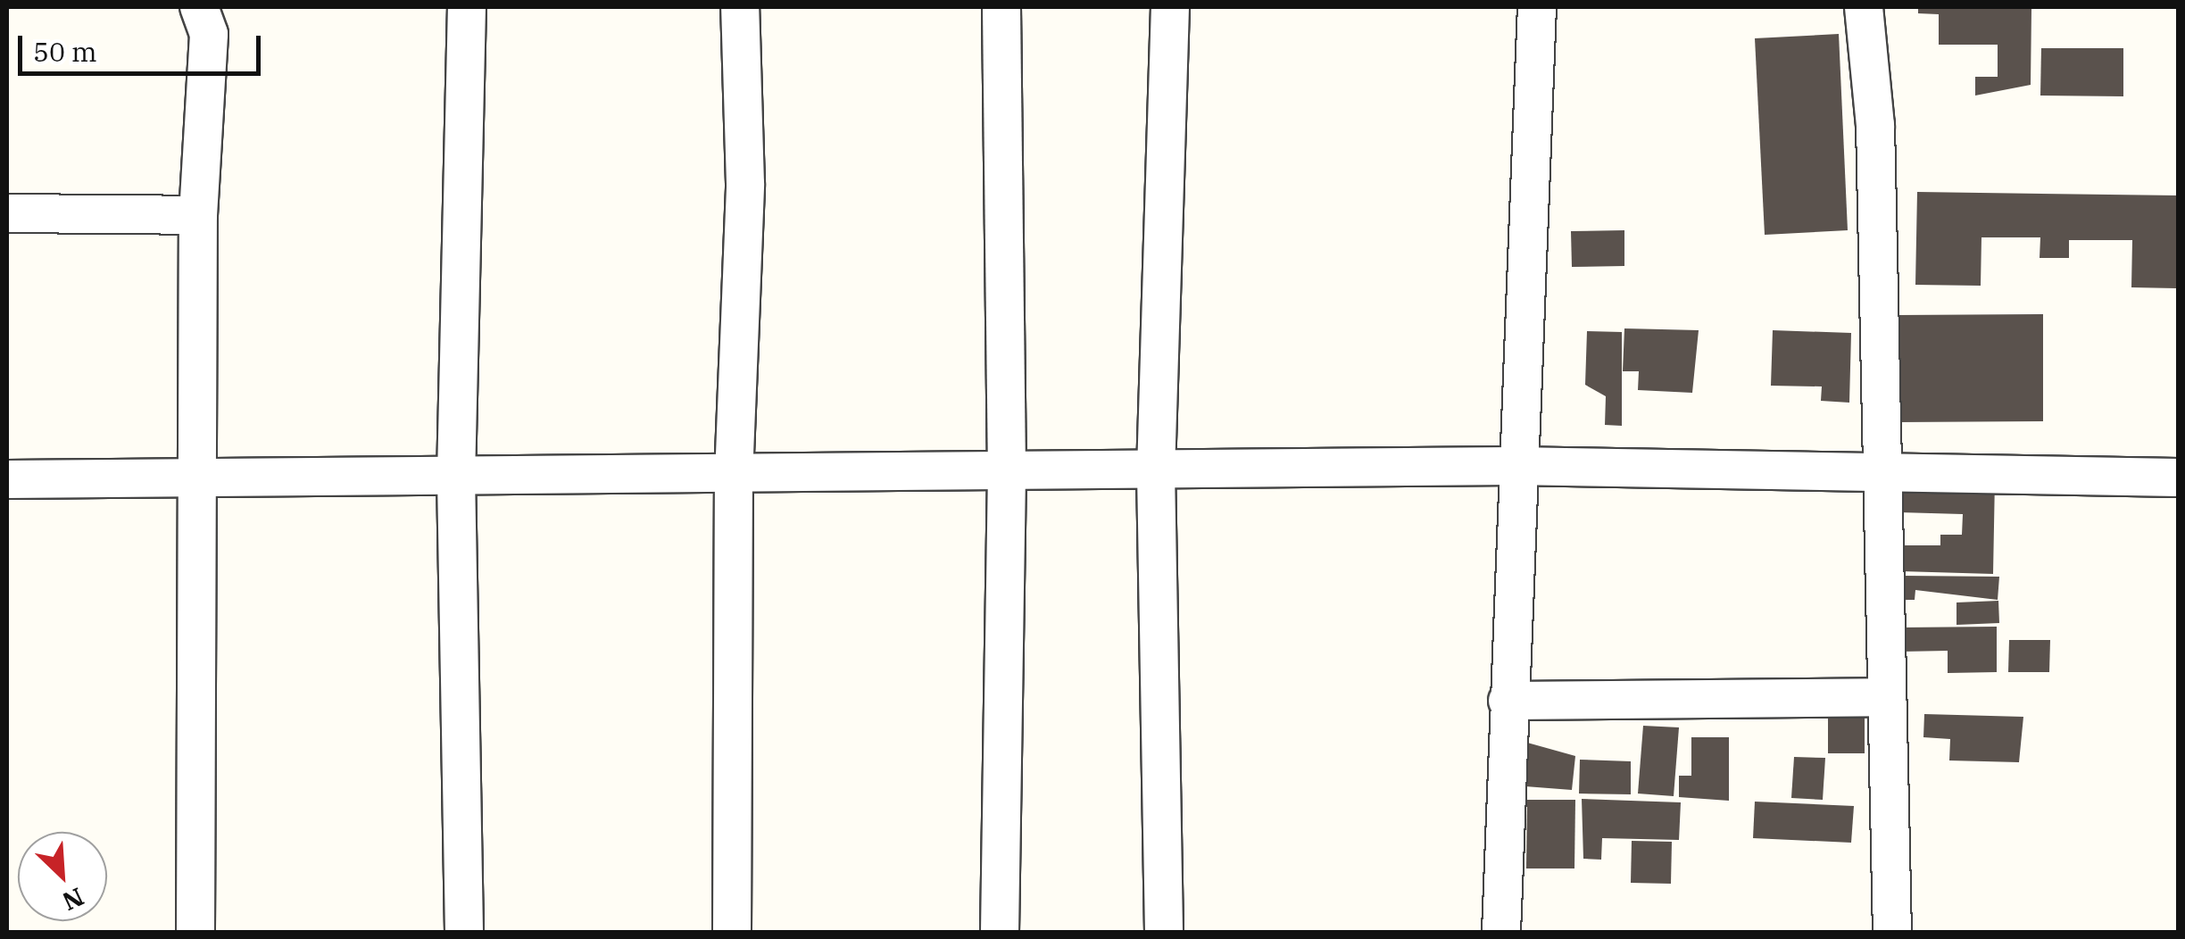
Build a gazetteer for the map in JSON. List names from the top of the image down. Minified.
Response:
{"scale_bar":"50 m","north":"bottom right"}
